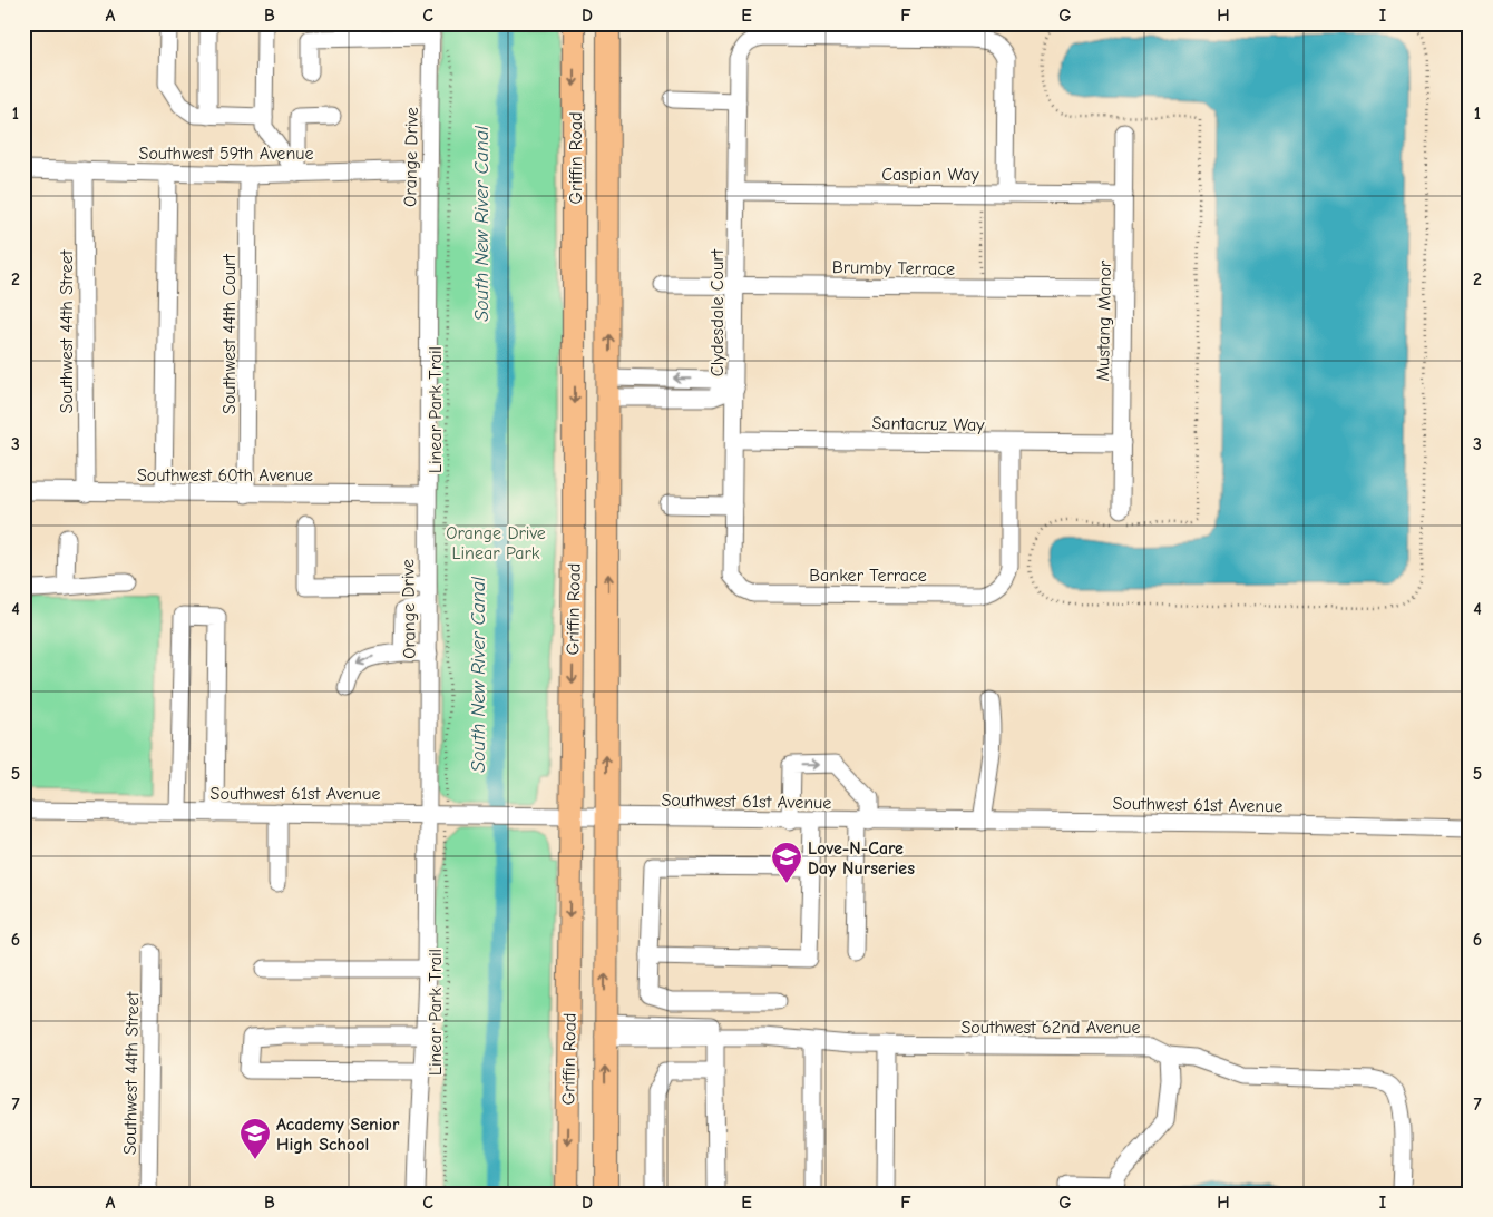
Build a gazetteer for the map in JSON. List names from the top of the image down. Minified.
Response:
{"streets":{"main road":["Griffin Road"],"street":["Southwest 59th Avenue","Orange Drive","Caspian Way","Brumby Terrace","Clydesdale Court","Mustang Manor","Southwest 44th Street","Southwest 44th Court","Santacruz Way","Southwest 60th Avenue","Banker Terrace","Southwest 61st Avenue","Southwest 62nd Avenue"],"path":["Linear Park Trail"]},"crossings":[["Southwest 59th Avenue","Orange Drive"],["Southwest 59th Avenue","Southwest 44th Street"],["Southwest 59th Avenue","Southwest 44th Court"],["Orange Drive","Linear Park Trail"],["Orange Drive","Southwest 60th Avenue"],["Orange Drive","Southwest 61st Avenue"],["Griffin Road","Southwest 61st Avenue"],["Griffin Road","Southwest 62nd Avenue"],["Caspian Way","Clydesdale Court"],["Caspian Way","Mustang Manor"],["Brumby Terrace","Clydesdale Court"],["Brumby Terrace","Mustang Manor"],["Clydesdale Court","Santacruz Way"],["Clydesdale Court","Banker Terrace"],["Mustang Manor","Santacruz Way"],["Southwest 44th Street","Southwest 60th Avenue"],["Southwest 44th Court","Southwest 60th Avenue"],["Santacruz Way","Banker Terrace"]],"water":["South New River Canal"],"parks":["Orange Drive Linear Park"],"places":{"school or university":["Love-N-Care Day Nurseries","Academy Senior High School"]},"grid":{"columns":["A","B","C","D","E","F","G","H","I"],"rows":["1","2","3","4","5","6","7"]}}
